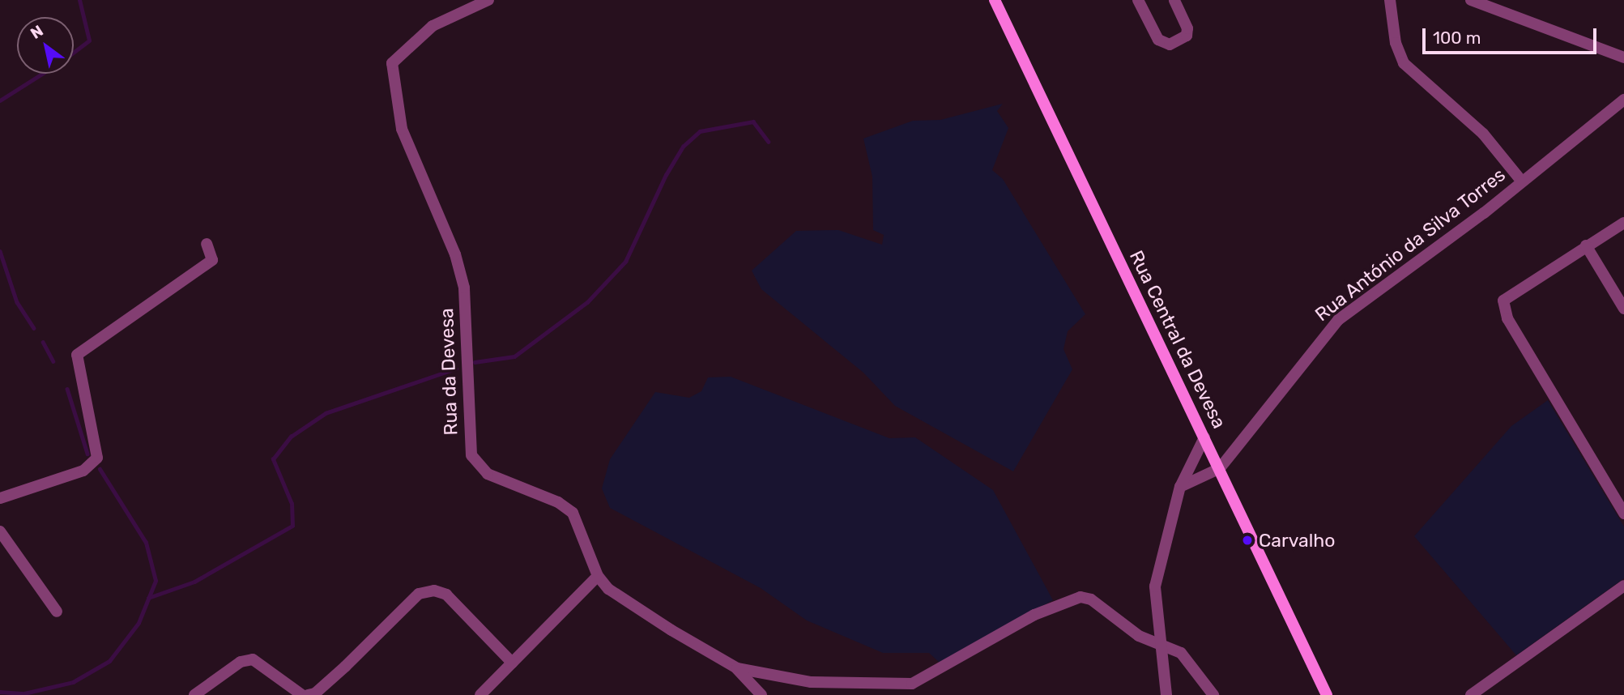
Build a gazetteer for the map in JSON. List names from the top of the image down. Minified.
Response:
{"streets":{"main road":["Rua Central da Devesa"],"street":["Rua António da Silva Torres","Rua da Devesa"]},"crossings":[["Rua António da Silva Torres","Rua Central da Devesa"]],"places":["Carvalho"],"scale_bar":"100 m","north":"top left"}
